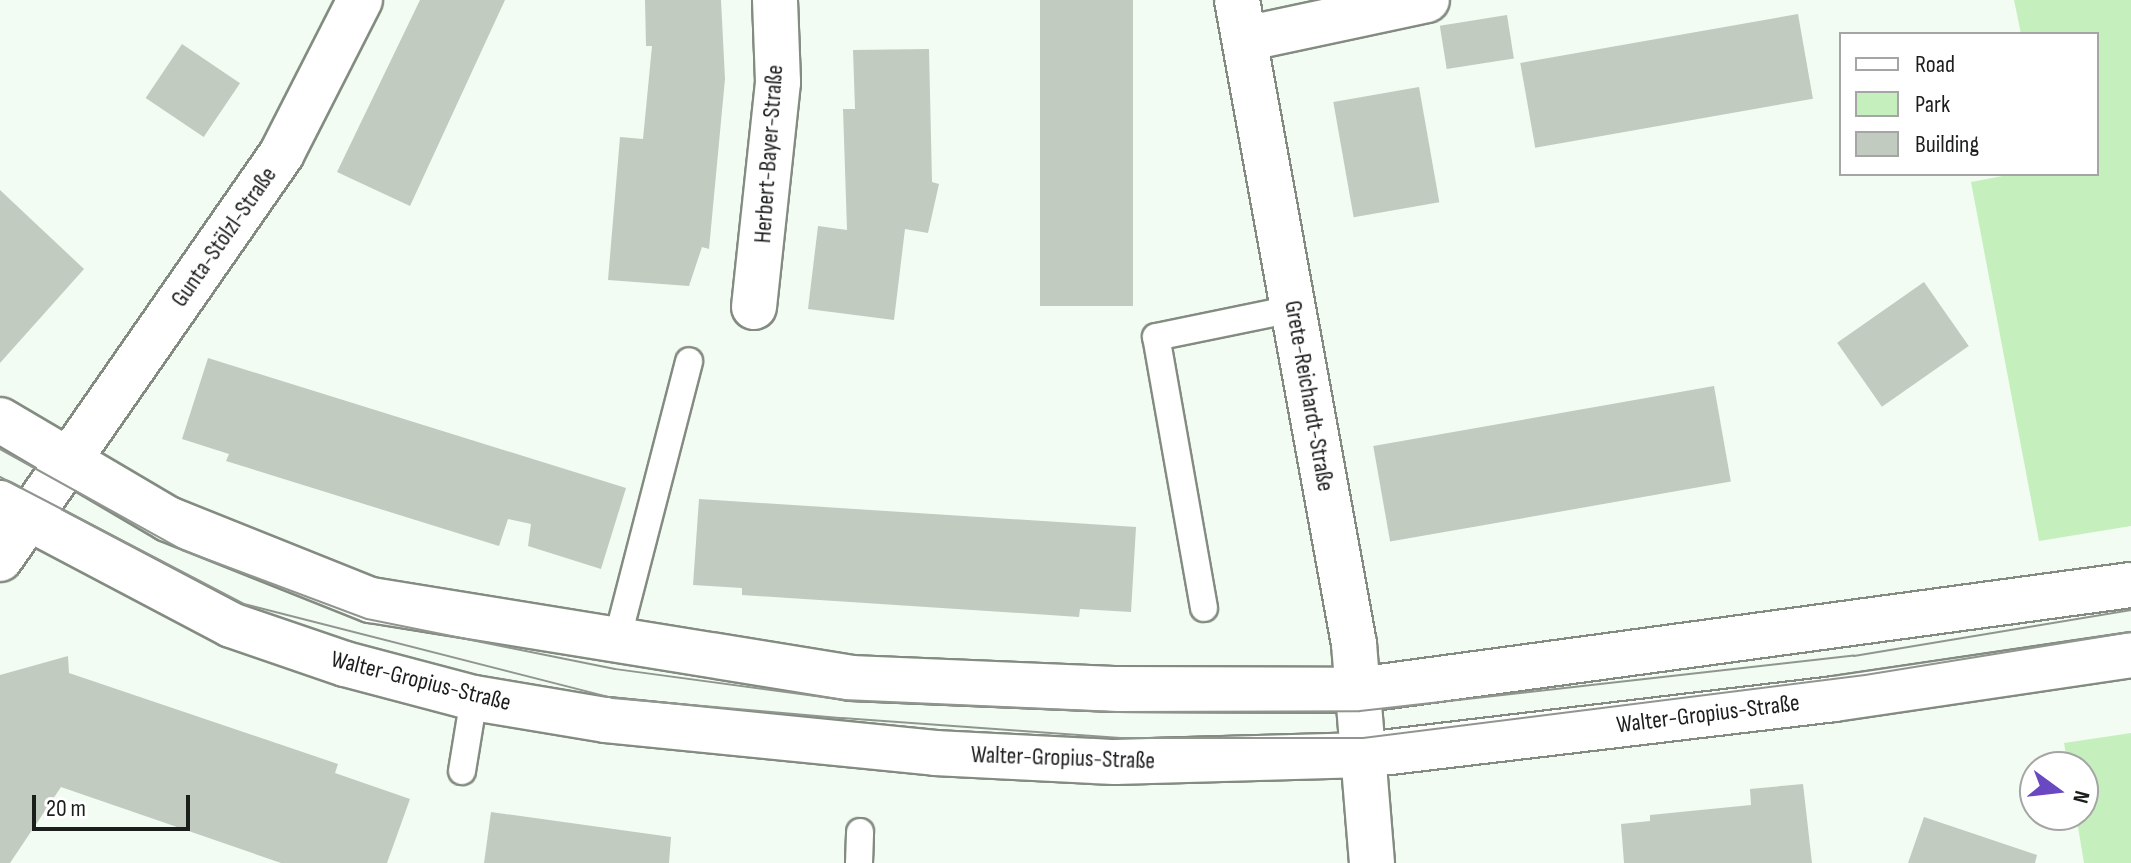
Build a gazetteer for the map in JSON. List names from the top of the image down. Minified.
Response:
{"streets":{"street":["Herbert-Bayer-Straße","Gunta-Stölzl-Straße","Grete-Reichardt-Straße","Walter-Gropius-Straße"]},"crossings":[["Grete-Reichardt-Straße","Walter-Gropius-Straße"]],"legend":["Road","Park","Building"],"scale_bar":"20 m","north":"right"}
